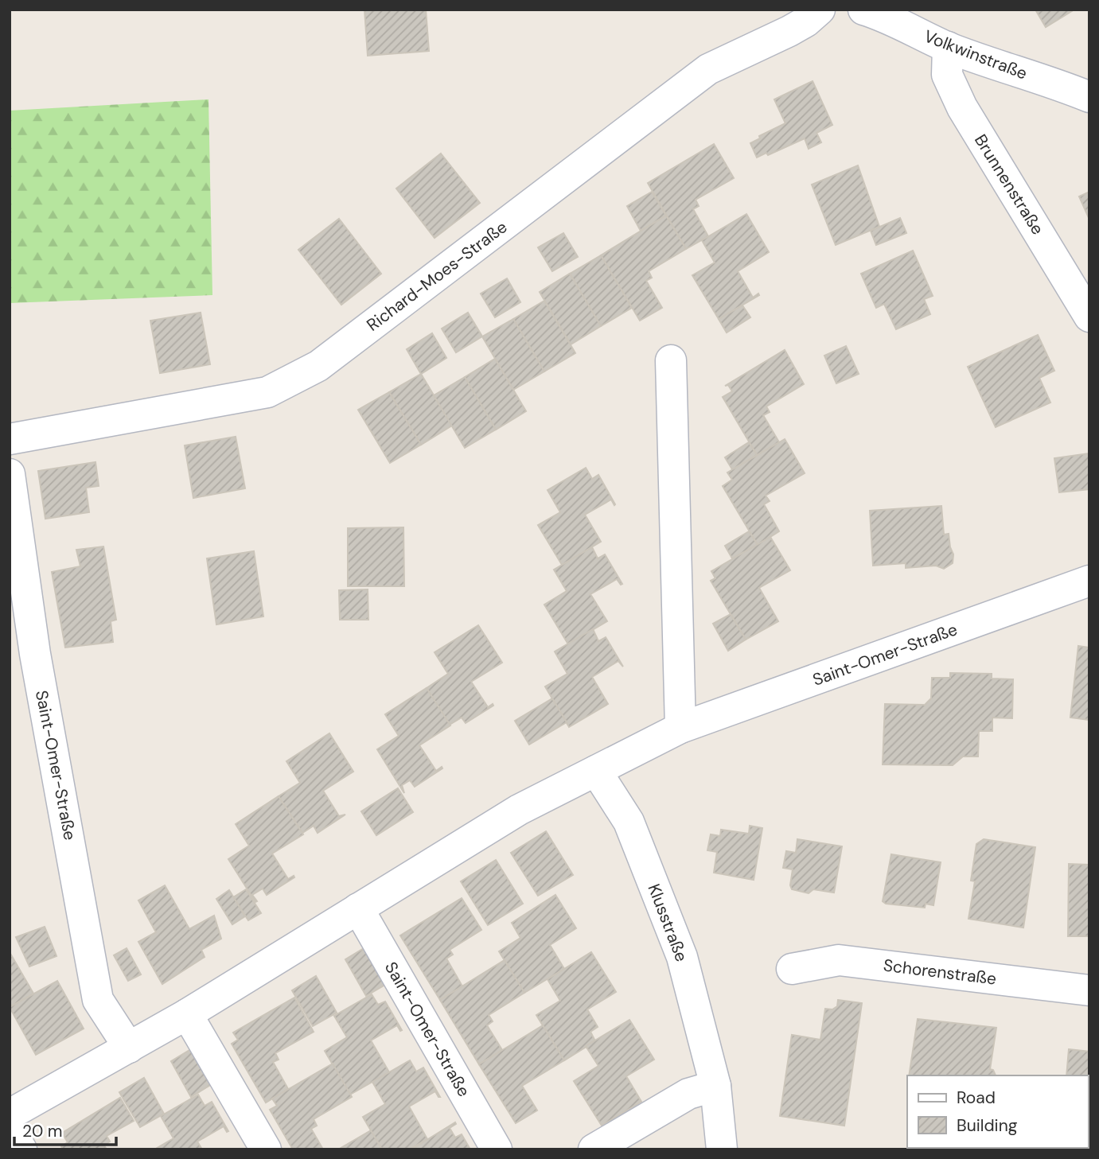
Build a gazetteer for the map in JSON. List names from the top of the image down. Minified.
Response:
{"streets":{"street":["Volkwinstraße","Brunnenstraße","Richard-Moes-Straße","Saint-Omer-Straße","Klusstraße","Schorenstraße"]},"crossings":[["Volkwinstraße","Brunnenstraße"],["Saint-Omer-Straße","Klusstraße"]],"legend":["Road","Building"],"scale_bar":"20 m"}
